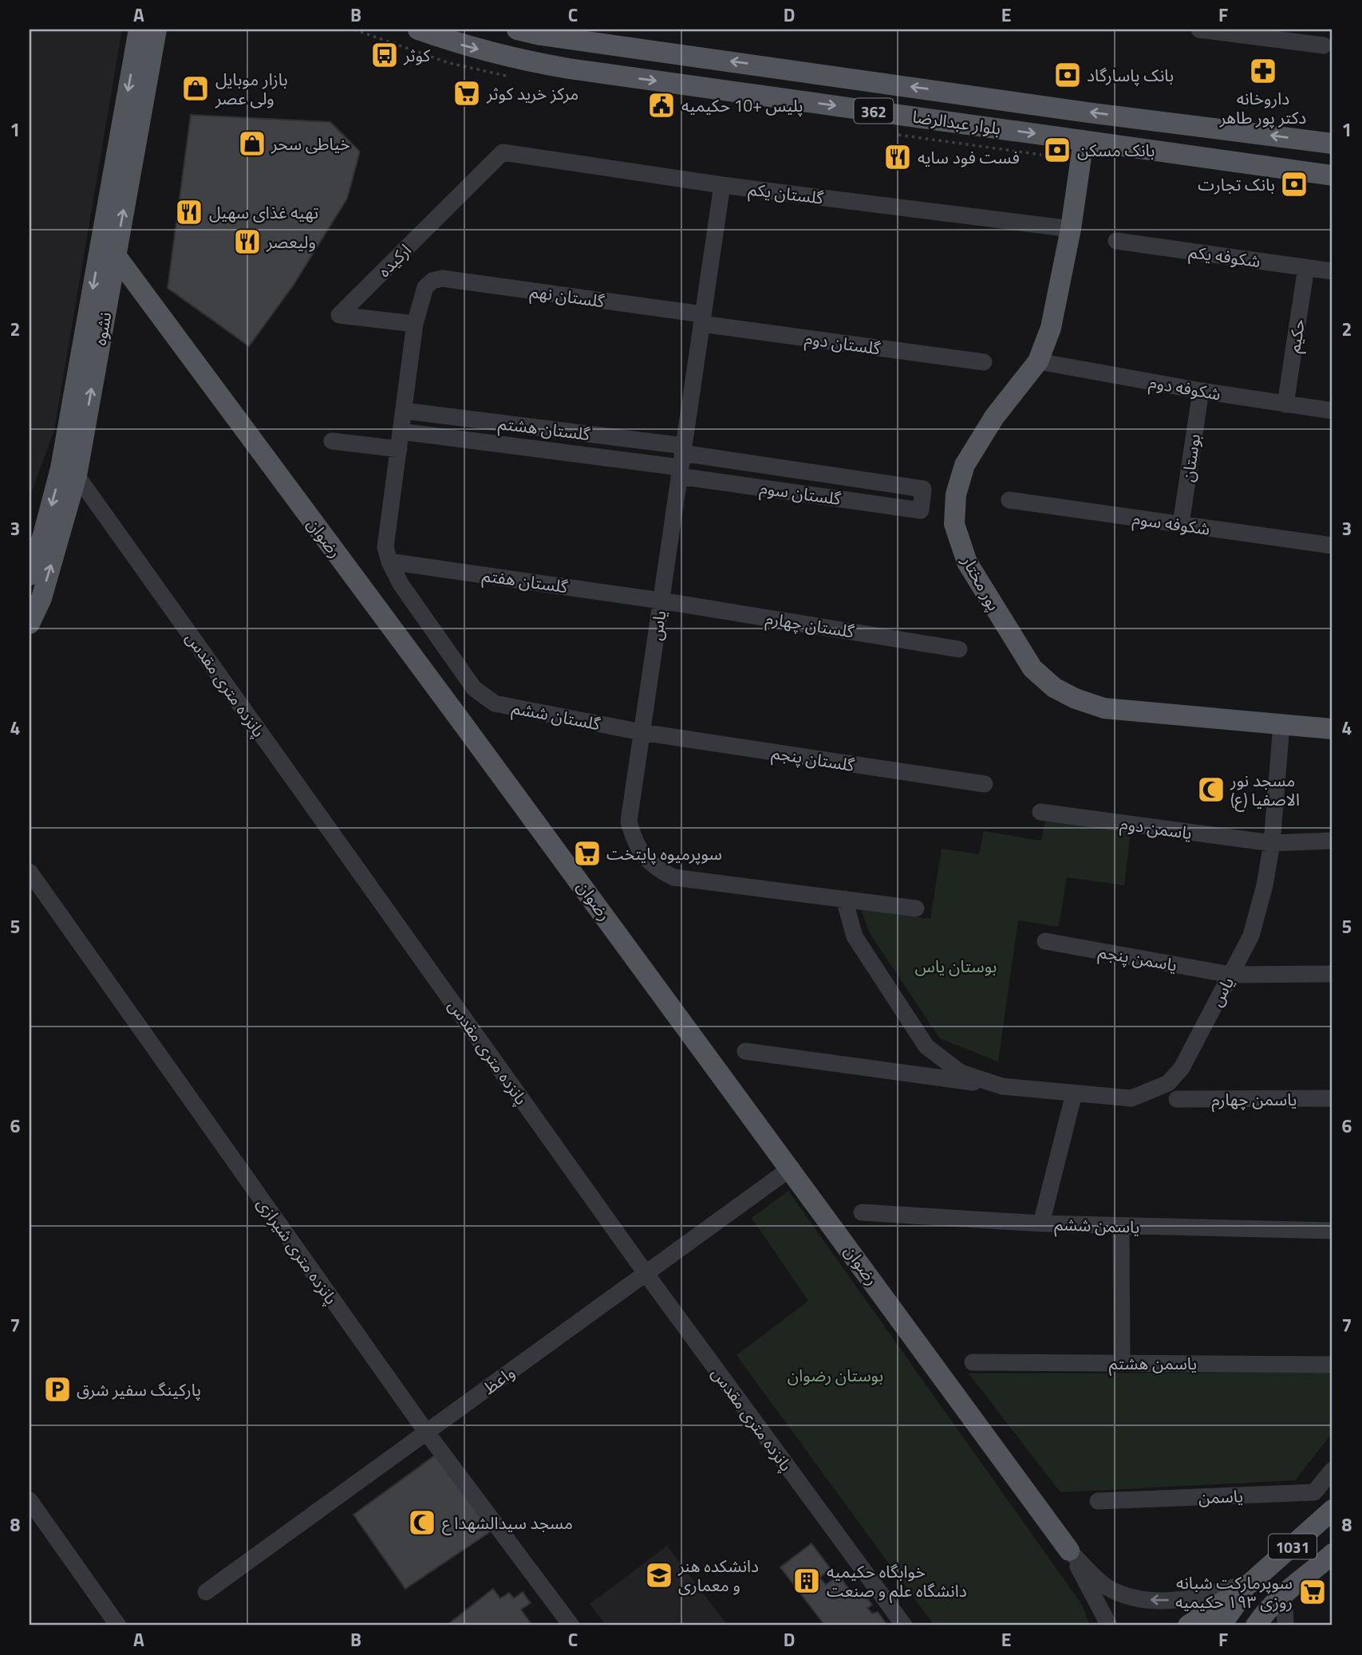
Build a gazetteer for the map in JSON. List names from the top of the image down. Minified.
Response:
{"streets":{"main road":["362","بلوار عبدالرضا","نشوه","رضوان","پور مختار","1031"],"street":["گلستان یکم","شکوفه یکم","ارکیده","گلستان نهم","حکیم","گلستان دوم","شکوفه دوم","گلستان هشتم","بوستان","گلستان سوم","شکوفه سوم","گلستان هفتم","گلستان چهارم","یاس","پانزده متری مقدس","گلستان ششم","گلستان پنجم","یاسمن دوم","یاسمن پنجم","یاسمن چهارم","یاسمن ششم","پانزده متری شیرازی","یاسمن هشتم","واعظ","یاسمن"]},"crossings":[["بلوار عبدالرضا","پور مختار"],["گلستان یکم","ارکیده"],["گلستان یکم","پور مختار"],["گلستان یکم","یاس"],["شکوفه یکم","حکیم"],["ارکیده","گلستان نهم"],["گلستان نهم","گلستان دوم"],["گلستان نهم","یاس"],["نشوه","رضوان"],["نشوه","پانزده متری مقدس"],["حکیم","شکوفه دوم"],["گلستان دوم","یاس"],["شکوفه دوم","بوستان"],["شکوفه دوم","پور مختار"],["گلستان هشتم","گلستان سوم"],["گلستان هشتم","یاس"],["بوستان","شکوفه سوم"],["گلستان سوم","یاس"],["رضوان","واعظ"],["گلستان هفتم","گلستان چهارم"],["گلستان هفتم","یاس"],["گلستان هفتم","گلستان ششم"],["پور مختار","یاس"],["گلستان چهارم","یاس"],["یاس","گلستان ششم"],["یاس","گلستان پنجم"],["یاس","یاسمن دوم"],["یاس","یاسمن پنجم"],["پانزده متری مقدس","واعظ"],["گلستان ششم","گلستان پنجم"],["پانزده متری شیرازی","واعظ"]],"parks":["بوستان یاس","بوستان رضوان"],"places":{"bus stop":["کوثر"],"pharmacy":["داروخانه دکتر پور طاهر"],"bank":["بانک پاسارگاد","بانک مسکن","بانک تجارت"],"shop":["بازار موبایل ولی عصر","خیاطی سحر"],"supermarket":["مرکز خرید کوثر","سوپرمیوه پایتخت","سوپرمارکت شبانه روزی ۱۹۳ حکیمیه"],"public building":["پلیس +10 حکیمیه"],"restaurant":["فست فود سایه","تهیه غذای سهیل","ولیعصر"],"mosque":["مسجد نور الاصفیا (ع)","مسجد سیدالشهدا ع"],"parking":["پارکینگ سفیر شرق"],"school or university":["دانشکده هنر و معماری"],"building":["خوابگاه حکیمیه دانشگاه علم و صنعت"]},"grid":{"columns":["A","B","C","D","E","F"],"rows":["1","2","3","4","5","6","7","8"]}}
